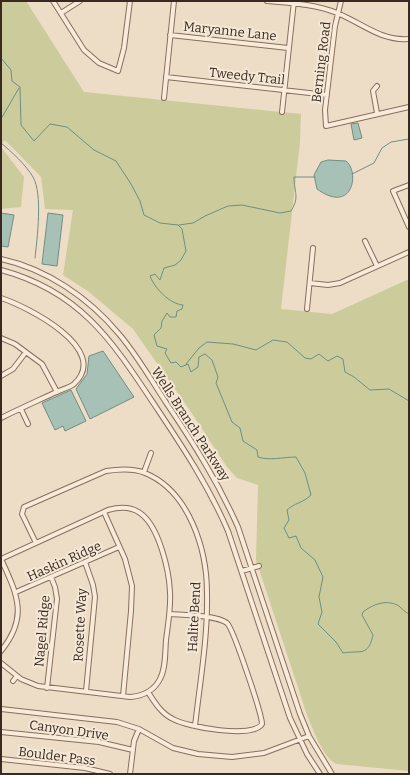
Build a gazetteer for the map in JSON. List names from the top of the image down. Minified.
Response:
{"streets":{"street":["Maryanne Lane","Berning Road","Tweedy Trail","Wells Branch Parkway","Haskin Ridge","Halite Bend","Rosette Way","Nagel Ridge","Canyon Drive","Boulder Pass"]},"crossings":[["Berning Road","Tweedy Trail"],["Haskin Ridge","Rosette Way"],["Haskin Ridge","Nagel Ridge"]]}
